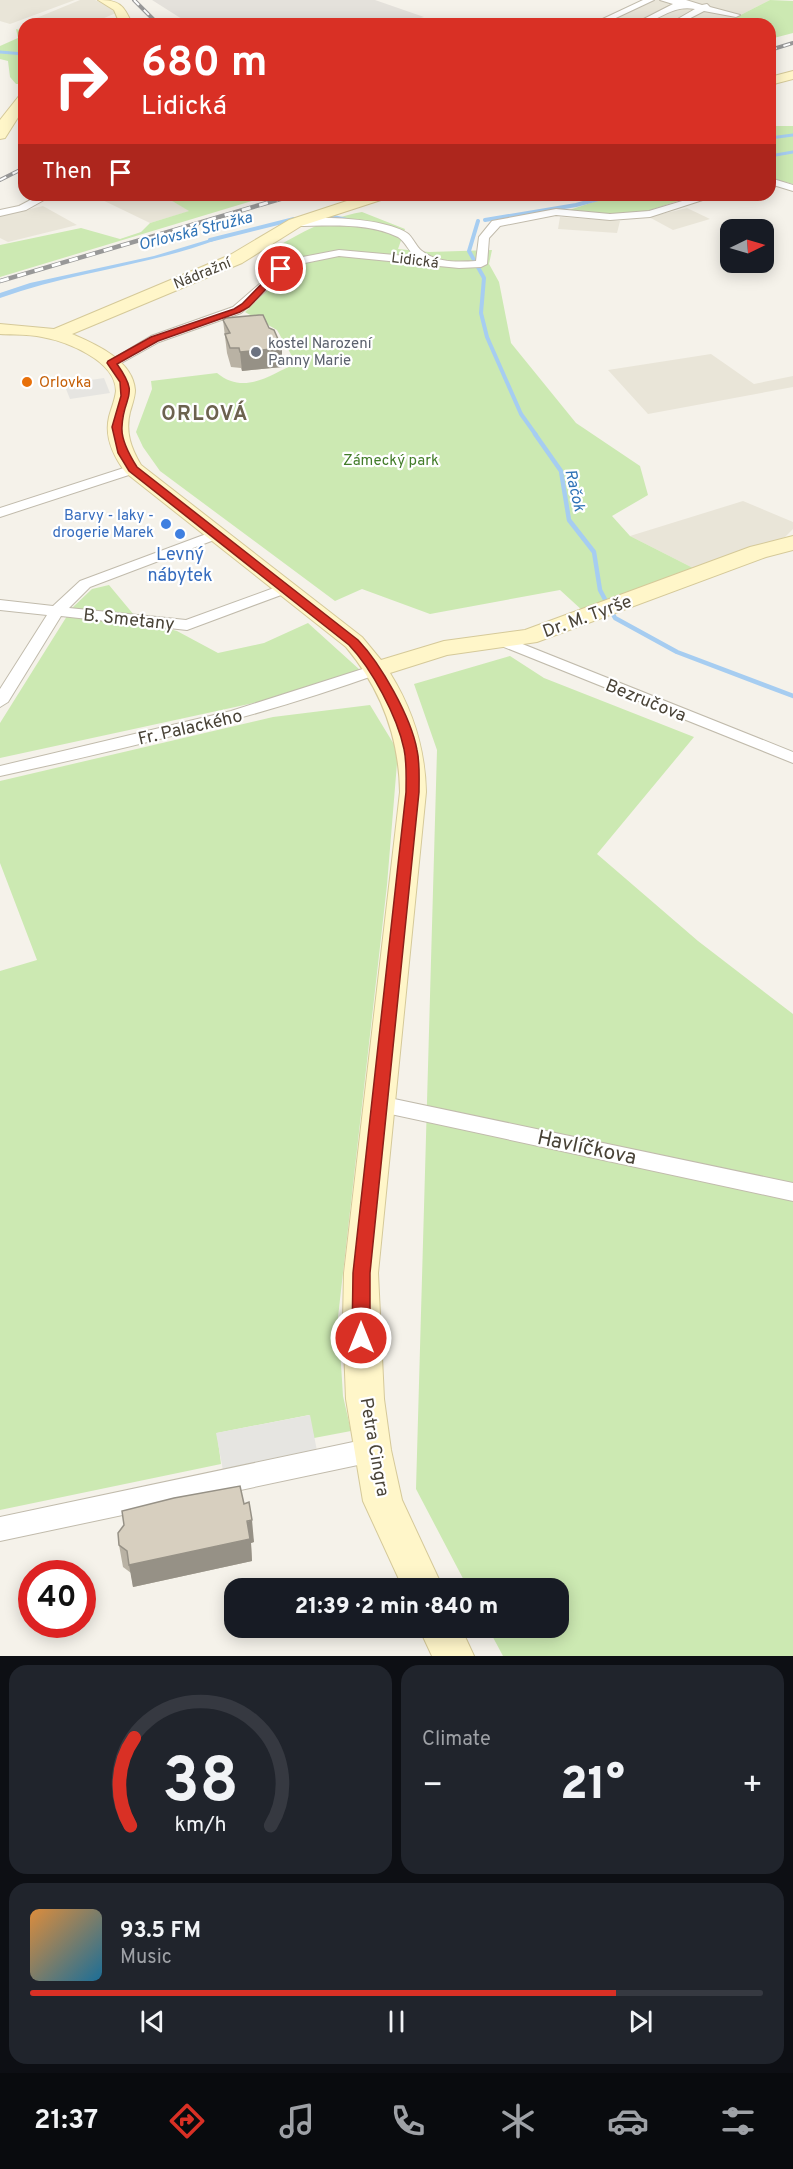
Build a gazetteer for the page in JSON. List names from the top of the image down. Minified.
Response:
{"streets":{"street":["Lidická","Nádražní","Dr. M. Tyrše","B. Smetany","Bezručova","Fr. Palackého","Havlíčkova","Petra Cingra"]},"crossings":[["Lidická","Petra Cingra"],["Dr. M. Tyrše","Bezručova"],["Dr. M. Tyrše","Fr. Palackého"],["Dr. M. Tyrše","Petra Cingra"],["B. Smetany","Petra Cingra"],["Fr. Palackého","Petra Cingra"],["Havlíčkova","Petra Cingra"]],"districts":["ORLOVÁ"],"water":["Orlovská Stružka","Račok"],"parks":["Zámecký park"],"places":["kostel Narození Panny Marie","Orlovka","Barvy - laky - drogerie Marek","Levný nábytek"],"north":"right","page":{"turn":["680 m","Lidická"],"then":"Then","limit":"40","trip":"21:39 · 2 min · 840 m","tile":"Climate","heat":["−","21°","+"],"song":["93.5 FM","Music"],"tabs":"21:37","gauge":["38","km/h"]}}
